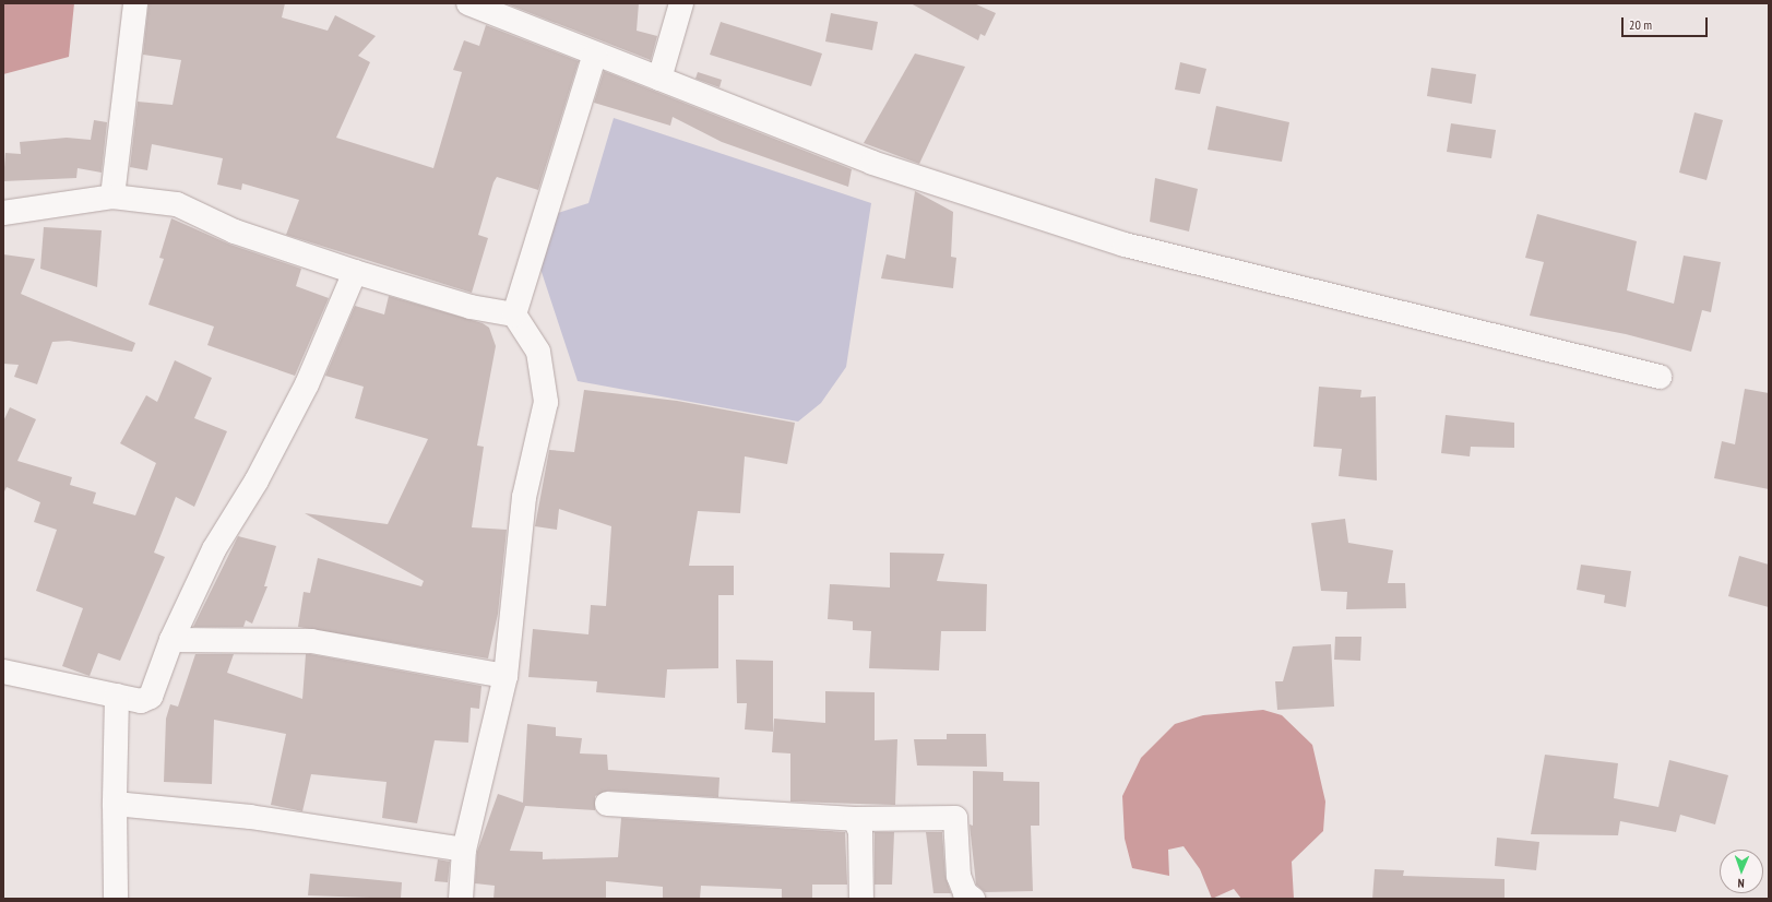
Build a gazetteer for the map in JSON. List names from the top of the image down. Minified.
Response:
{"scale_bar":"20 m","north":"bottom"}
